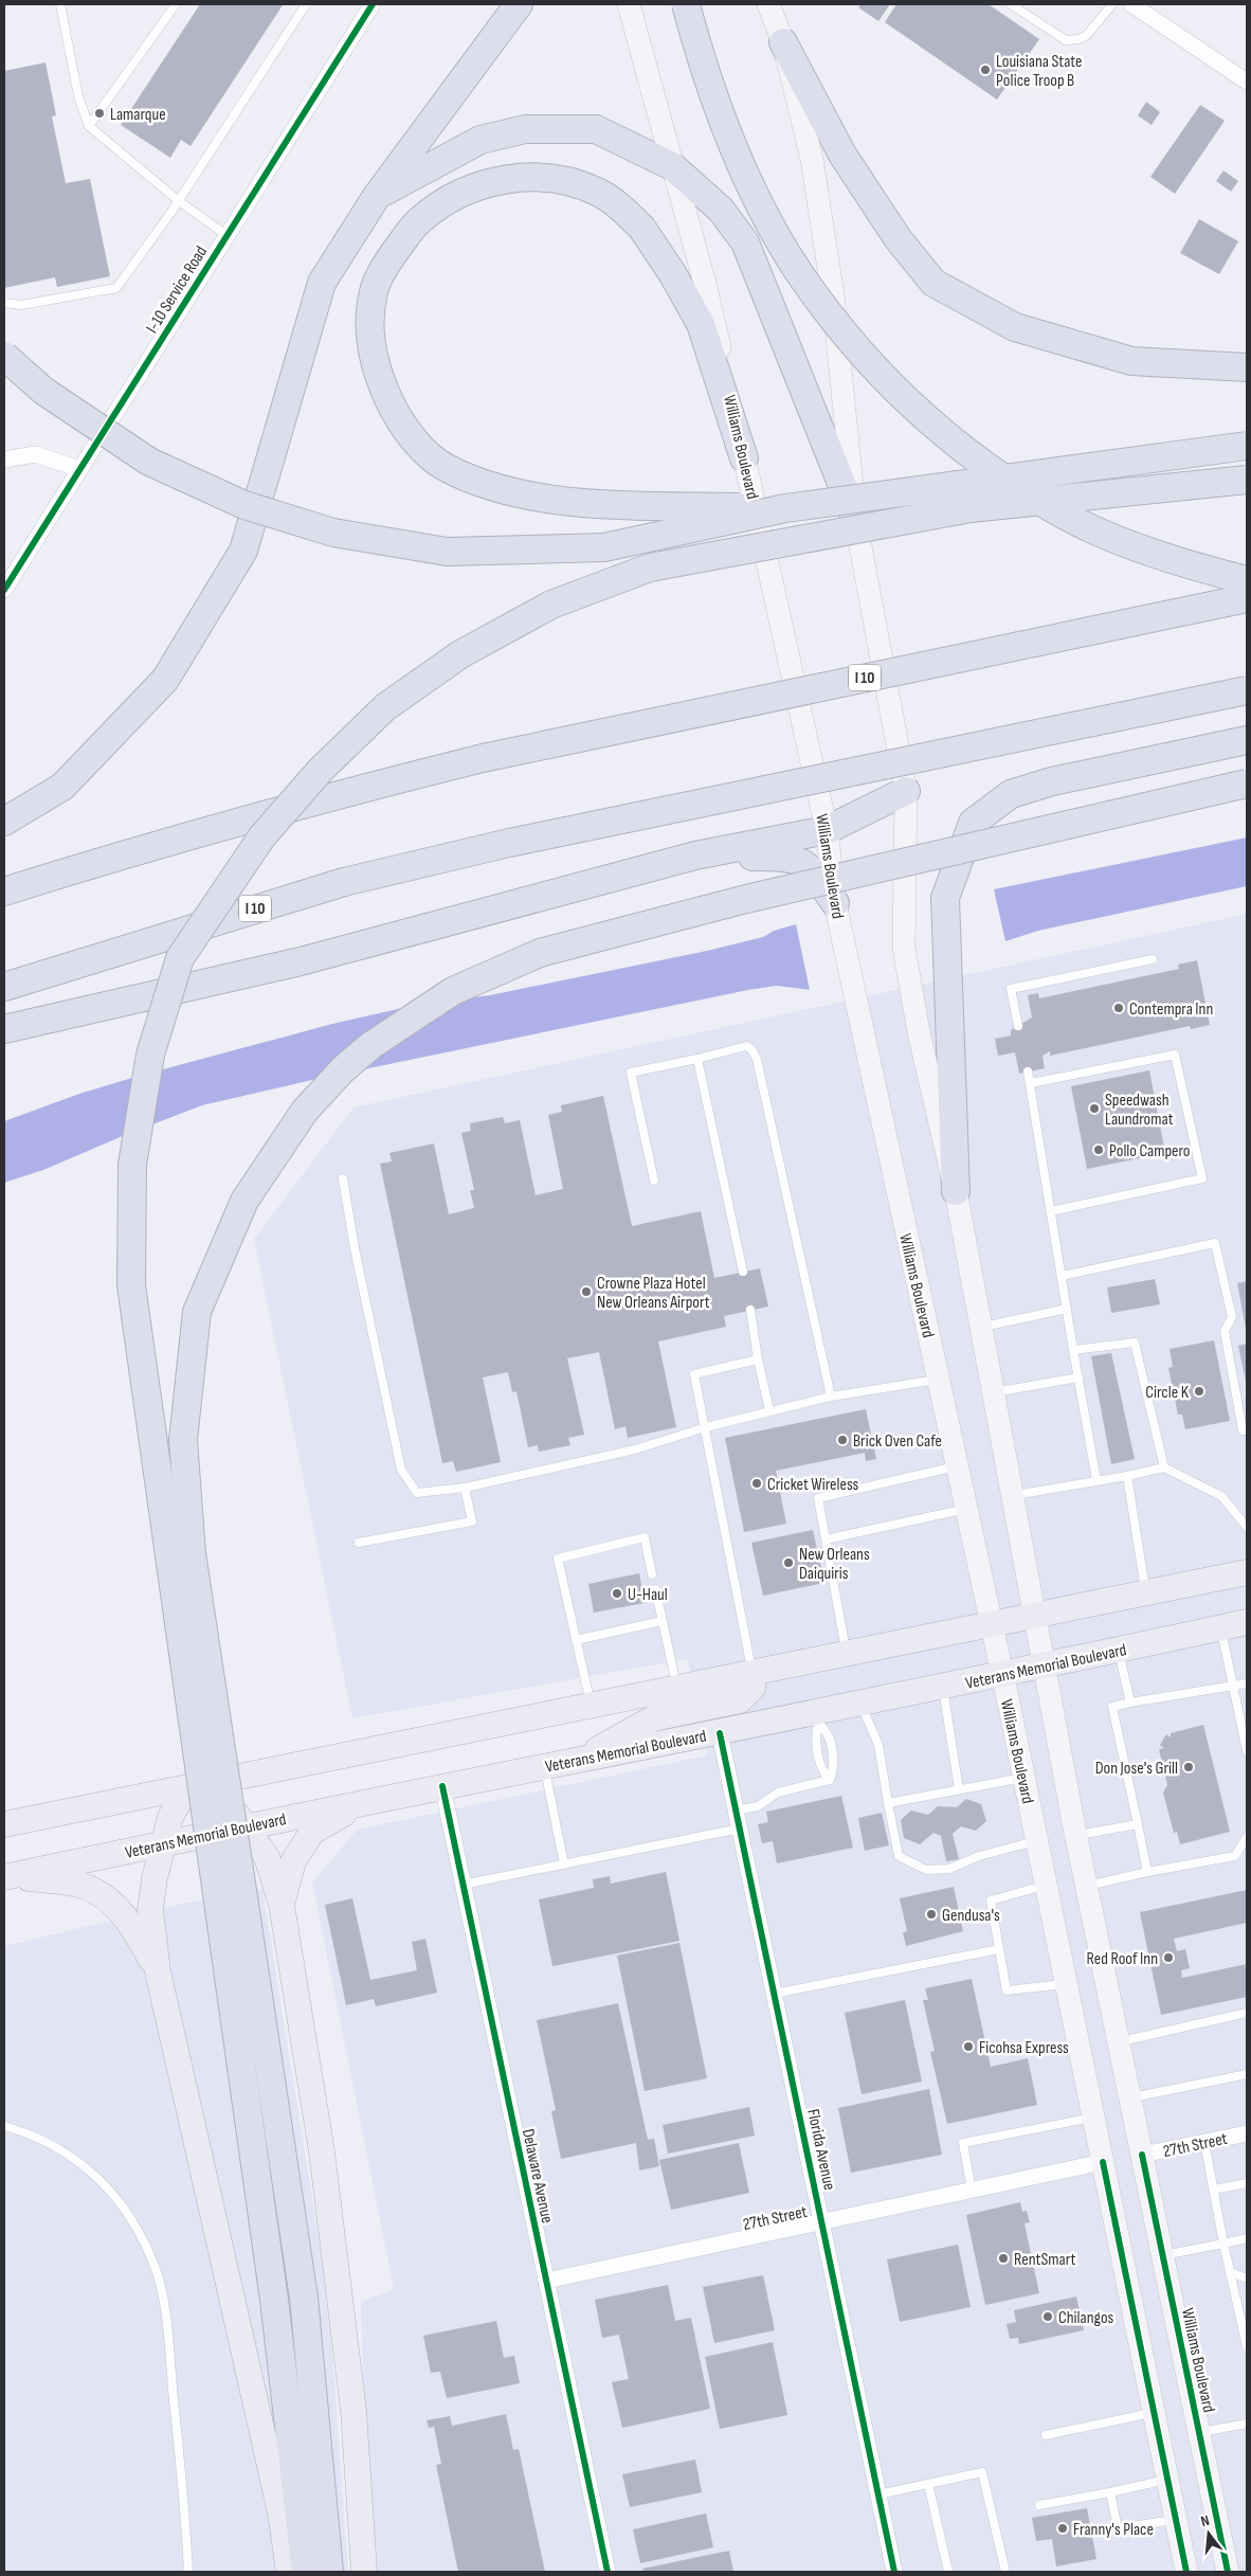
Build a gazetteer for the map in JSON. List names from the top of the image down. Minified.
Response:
{"streets":{"highway":["I 10"],"main road":["Williams Boulevard","Veterans Memorial Boulevard"],"street":["I-10 Service Road","27th Street","Florida Avenue","Delaware Avenue"]},"crossings":[["Williams Boulevard","Veterans Memorial Boulevard"],["Williams Boulevard","27th Street"],["Veterans Memorial Boulevard","Florida Avenue"],["Veterans Memorial Boulevard","Delaware Avenue"],["27th Street","Florida Avenue"],["27th Street","Delaware Avenue"]],"places":["Louisiana State Police Troop B","Lamarque","Contempra Inn","Speedwash Laundromat","Pollo Campero","Crowne Plaza Hotel New Orleans Airport","Circle K","Brick Oven Cafe","Cricket Wireless","New Orleans Daiquiris","U-Haul","Don Jose's Grill","Gendusa's","Red Roof Inn","Ficohsa Express","RentSmart","Chilangos","Franny's Place"],"north":"top"}
